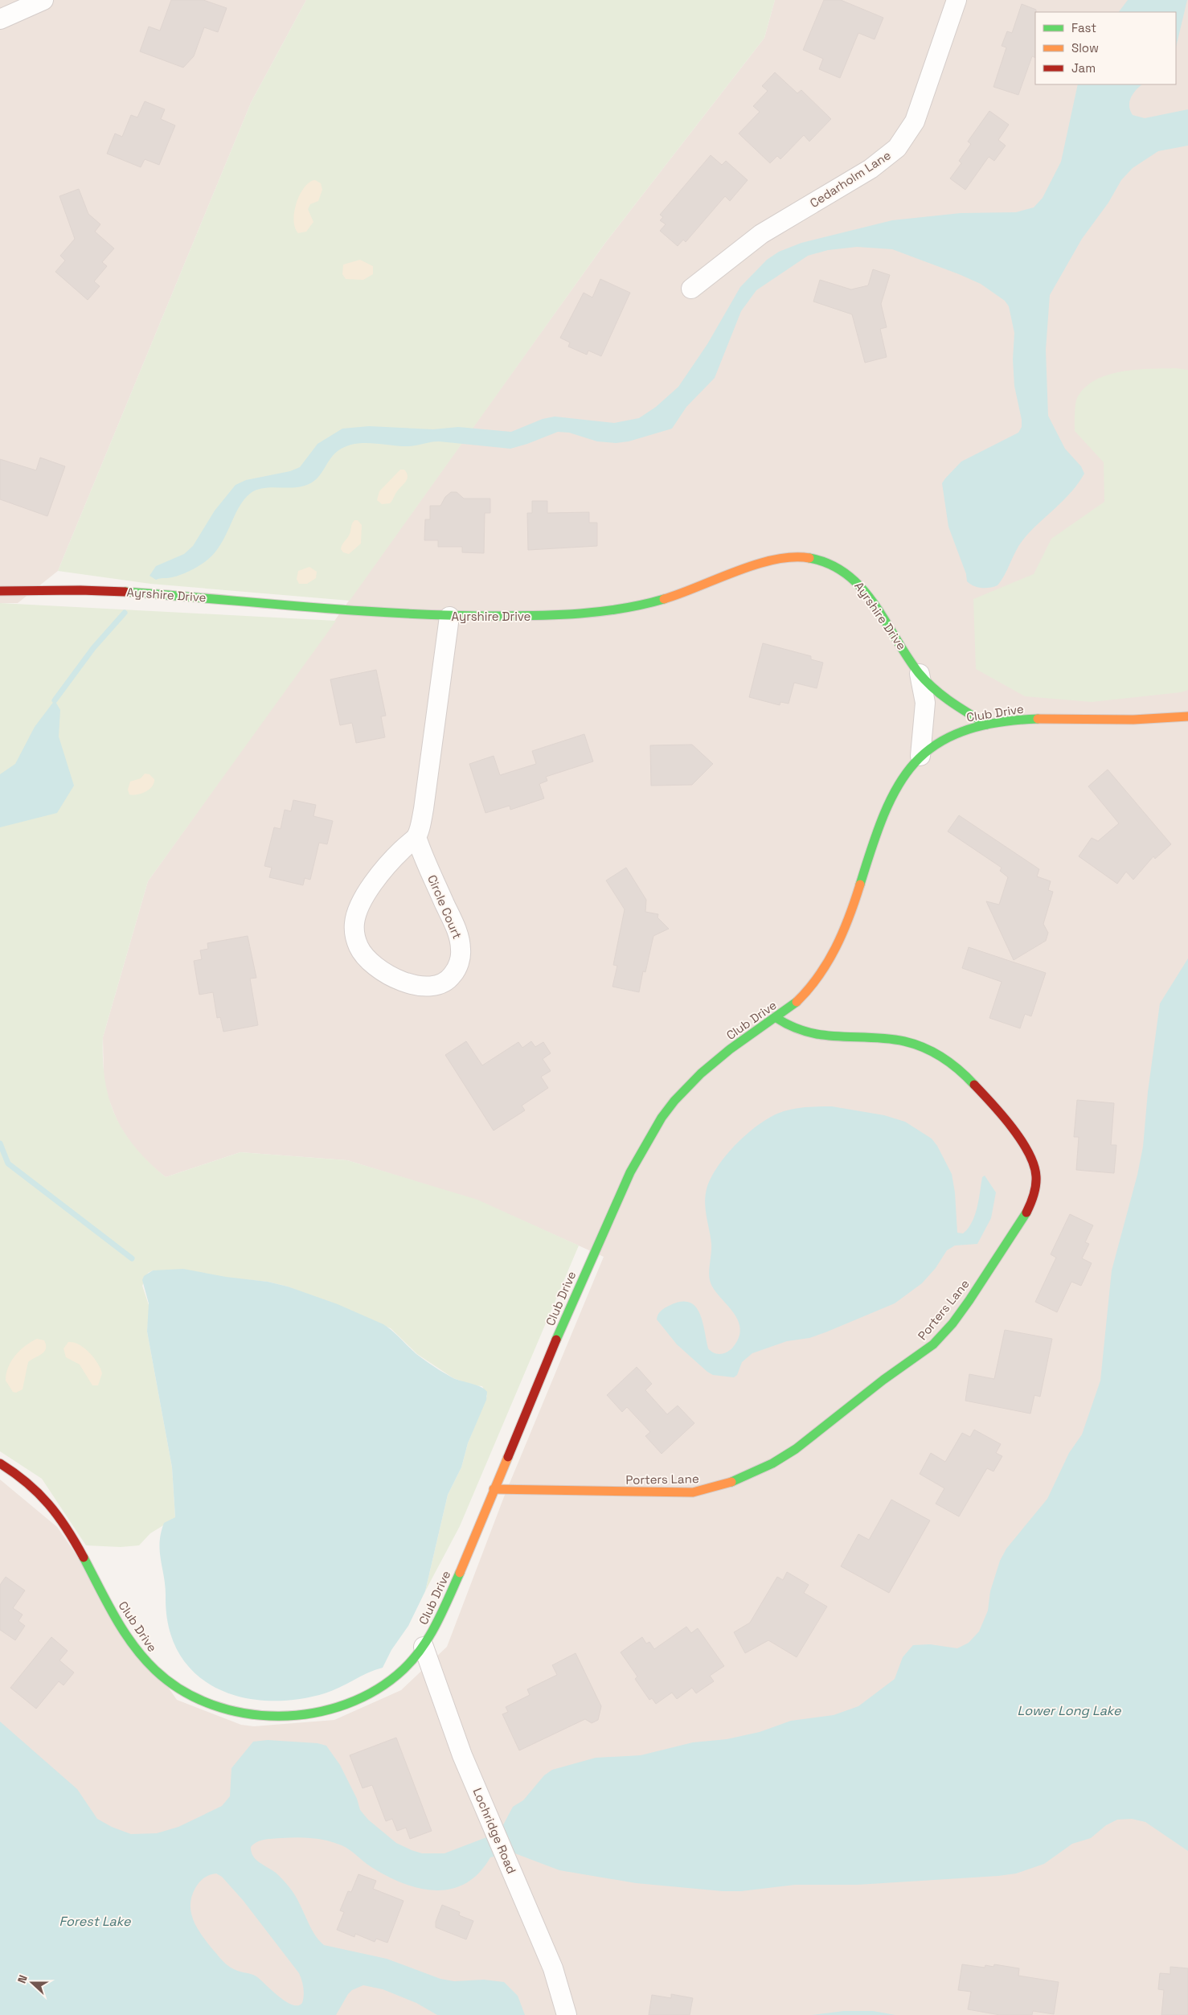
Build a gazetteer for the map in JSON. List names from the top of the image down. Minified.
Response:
{"streets":{"street":["Cedarholm Lane","Ayrshire Drive","Club Drive","Circle Court","Porters Lane","Lochridge Road"]},"crossings":[["Ayrshire Drive","Club Drive"],["Club Drive","Porters Lane"],["Club Drive","Lochridge Road"]],"water":["Lower Long Lake","Forest Lake"],"legend":["Fast","Slow","Jam"],"north":"left"}
